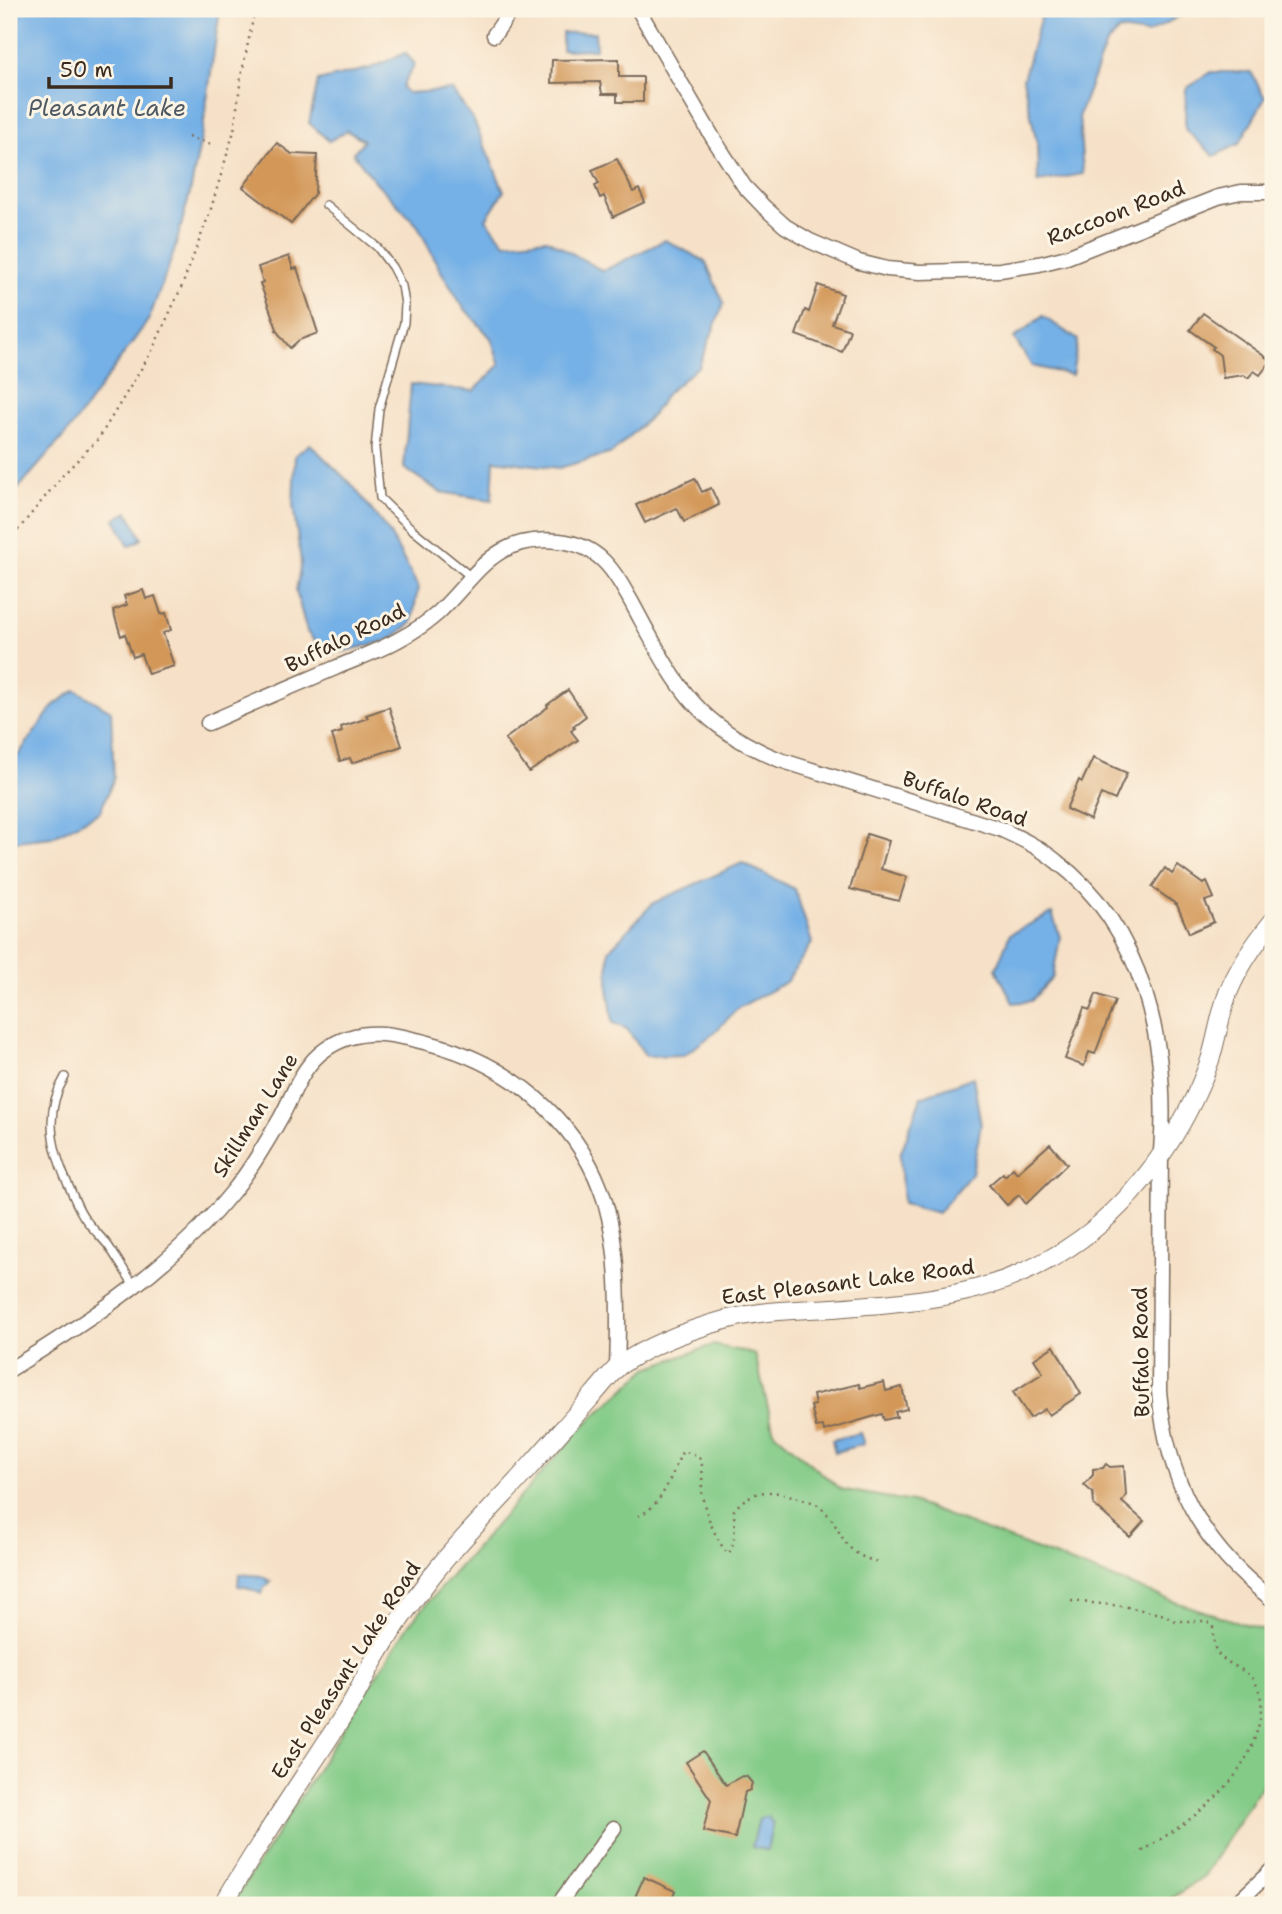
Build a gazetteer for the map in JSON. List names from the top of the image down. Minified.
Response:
{"streets":{"street":["Raccoon Road","Buffalo Road","Skillman Lane","East Pleasant Lake Road"]},"crossings":[["Buffalo Road","East Pleasant Lake Road"],["Skillman Lane","East Pleasant Lake Road"]],"water":["Pleasant Lake"],"scale_bar":"50 m"}
